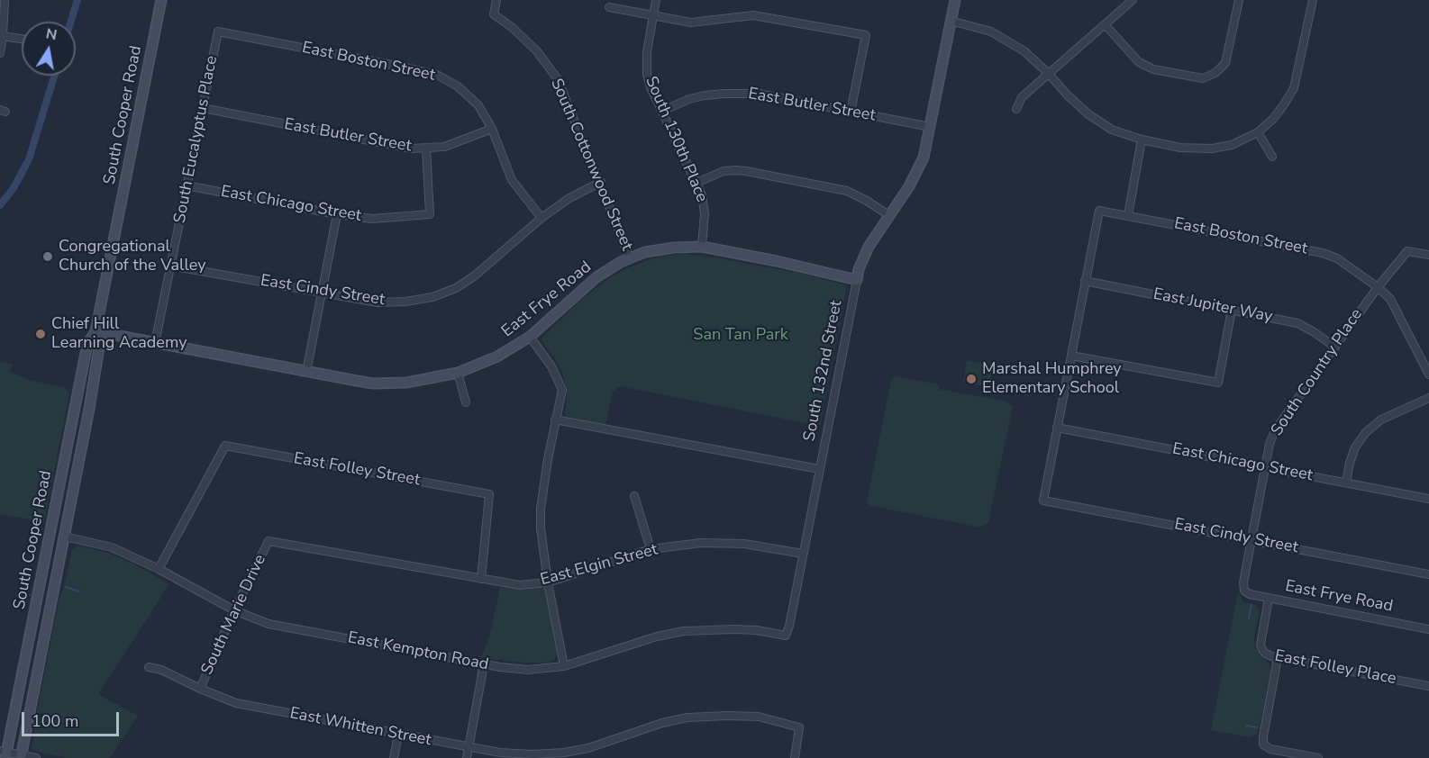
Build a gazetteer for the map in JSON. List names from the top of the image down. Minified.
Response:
{"streets":{"main road":["South Cooper Road","East Frye Road","South 132nd Street"],"street":["East Boston Street","East Butler Street","South Eucalyptus Place","South 130th Place","South Cottonwood Street","East Chicago Street","East Cindy Street","East Jupiter Way","South Country Place","East Folley Street","East Elgin Street","South Marie Drive","East Kempton Road","East Folley Place","East Whitten Street"]},"crossings":[["East Boston Street","East Butler Street"],["East Boston Street","South Eucalyptus Place"],["East Boston Street","East Cindy Street"],["East Boston Street","East Jupiter Way"],["East Boston Street","South Country Place"],["East Butler Street","South Eucalyptus Place"],["East Butler Street","South 130th Place"],["East Butler Street","East Chicago Street"],["East Butler Street","South 132nd Street"],["South Cooper Road","East Frye Road"],["South Cooper Road","East Kempton Road"],["South Eucalyptus Place","East Chicago Street"],["South Eucalyptus Place","East Cindy Street"],["South Eucalyptus Place","East Frye Road"],["South 130th Place","East Frye Road"],["South Cottonwood Street","East Cindy Street"],["South Cottonwood Street","East Frye Road"],["East Chicago Street","East Cindy Street"],["East Chicago Street","South Country Place"],["East Cindy Street","South Country Place"],["East Frye Road","South 132nd Street"],["East Frye Road","South Country Place"],["East Frye Road","East Folley Place"],["East Jupiter Way","South Country Place"],["South 132nd Street","East Elgin Street"],["South 132nd Street","East Kempton Road"],["East Folley Street","East Elgin Street"],["East Folley Street","East Kempton Road"],["East Elgin Street","South Marie Drive"],["South Marie Drive","East Kempton Road"],["South Marie Drive","East Whitten Street"]],"parks":["San Tan Park"],"places":["Congregational Church of the Valley","Chief Hill Learning Academy","Marshal Humphrey Elementary School"],"scale_bar":"100 m","north":"top"}
